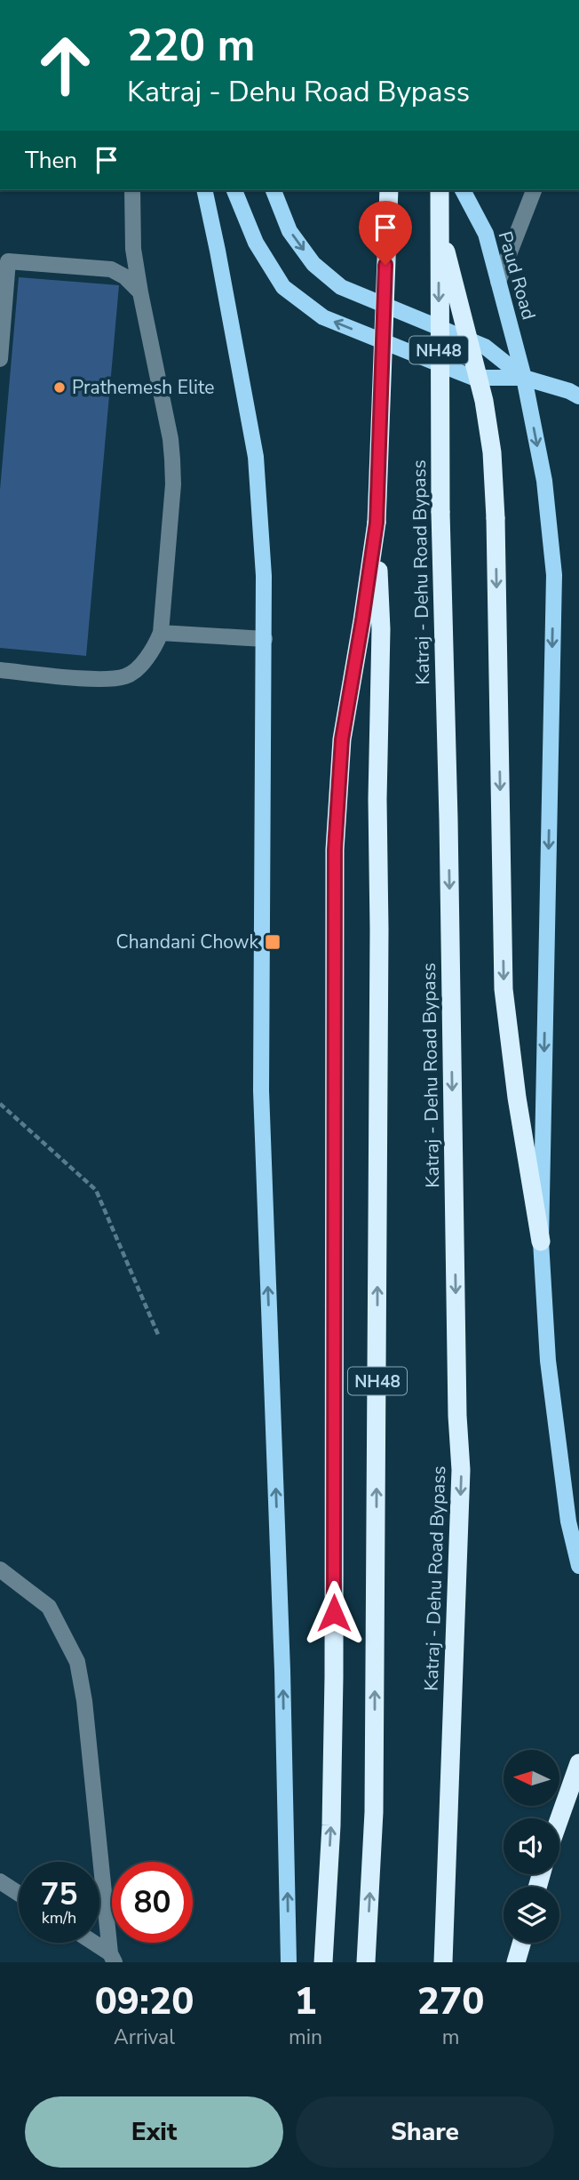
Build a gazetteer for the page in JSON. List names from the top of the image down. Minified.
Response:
{"streets":{"highway":["NH48","Katraj - Dehu Road Bypass"],"main road":["Paud Road"]},"one_way":["Paud Road"],"places":{"other":["Prathemesh Elite"],"transit":["Chandani Chowk"]},"north":"left","page":{"turn":["220 m","Katraj - Dehu Road Bypass"],"then":"Then","speed":"75 km/h","limit":"80","eta":["09:20","Arrival","1","min","270","m"],"buttons":["Exit","Share"]}}
